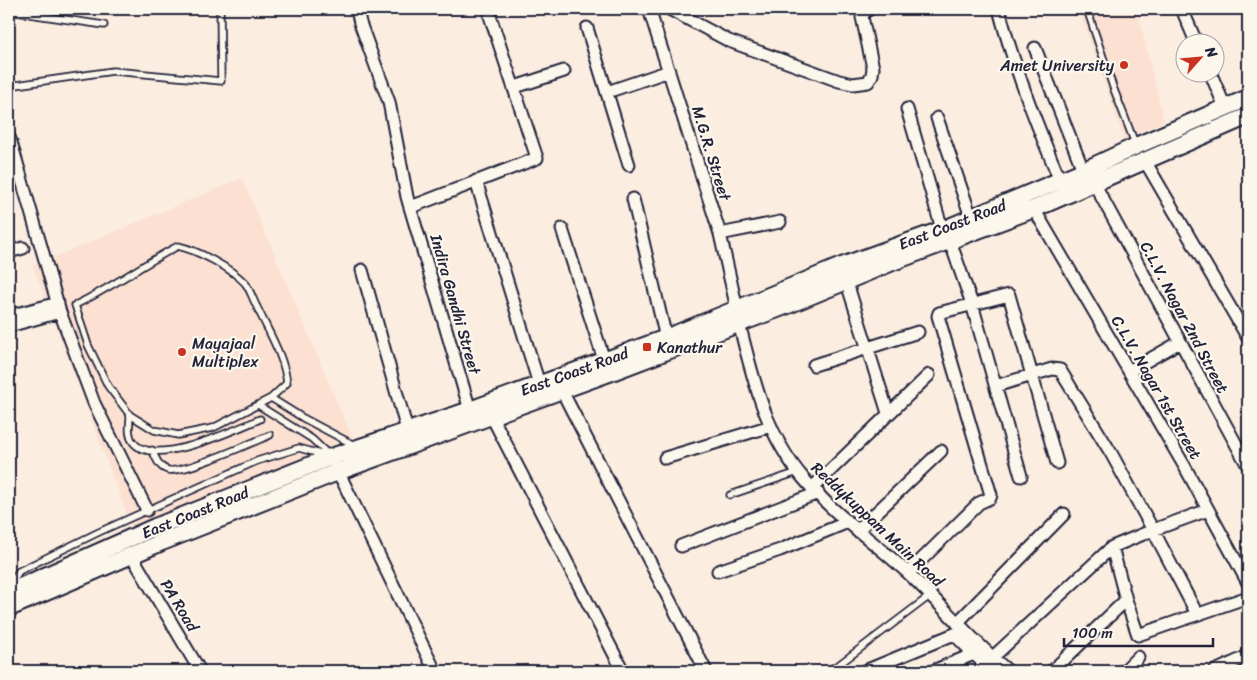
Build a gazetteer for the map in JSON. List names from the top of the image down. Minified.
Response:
{"streets":{"main road":["East Coast Road"],"street":["M.G.R. Street","Indira Gandhi Street","C.L.V. Nagar 2nd Street","C.L.V. Nagar 1st Street","Reddykuppam Main Road","PA Road"]},"crossings":[["M.G.R. Street","East Coast Road"],["M.G.R. Street","Reddykuppam Main Road"],["East Coast Road","Indira Gandhi Street"],["East Coast Road","C.L.V. Nagar 2nd Street"],["East Coast Road","C.L.V. Nagar 1st Street"],["East Coast Road","Reddykuppam Main Road"],["East Coast Road","PA Road"]],"places":{"other":["Amet University","Mayajaal Multiplex"],"transit":["Kanathur"]},"scale_bar":"100 m","north":"top right"}
